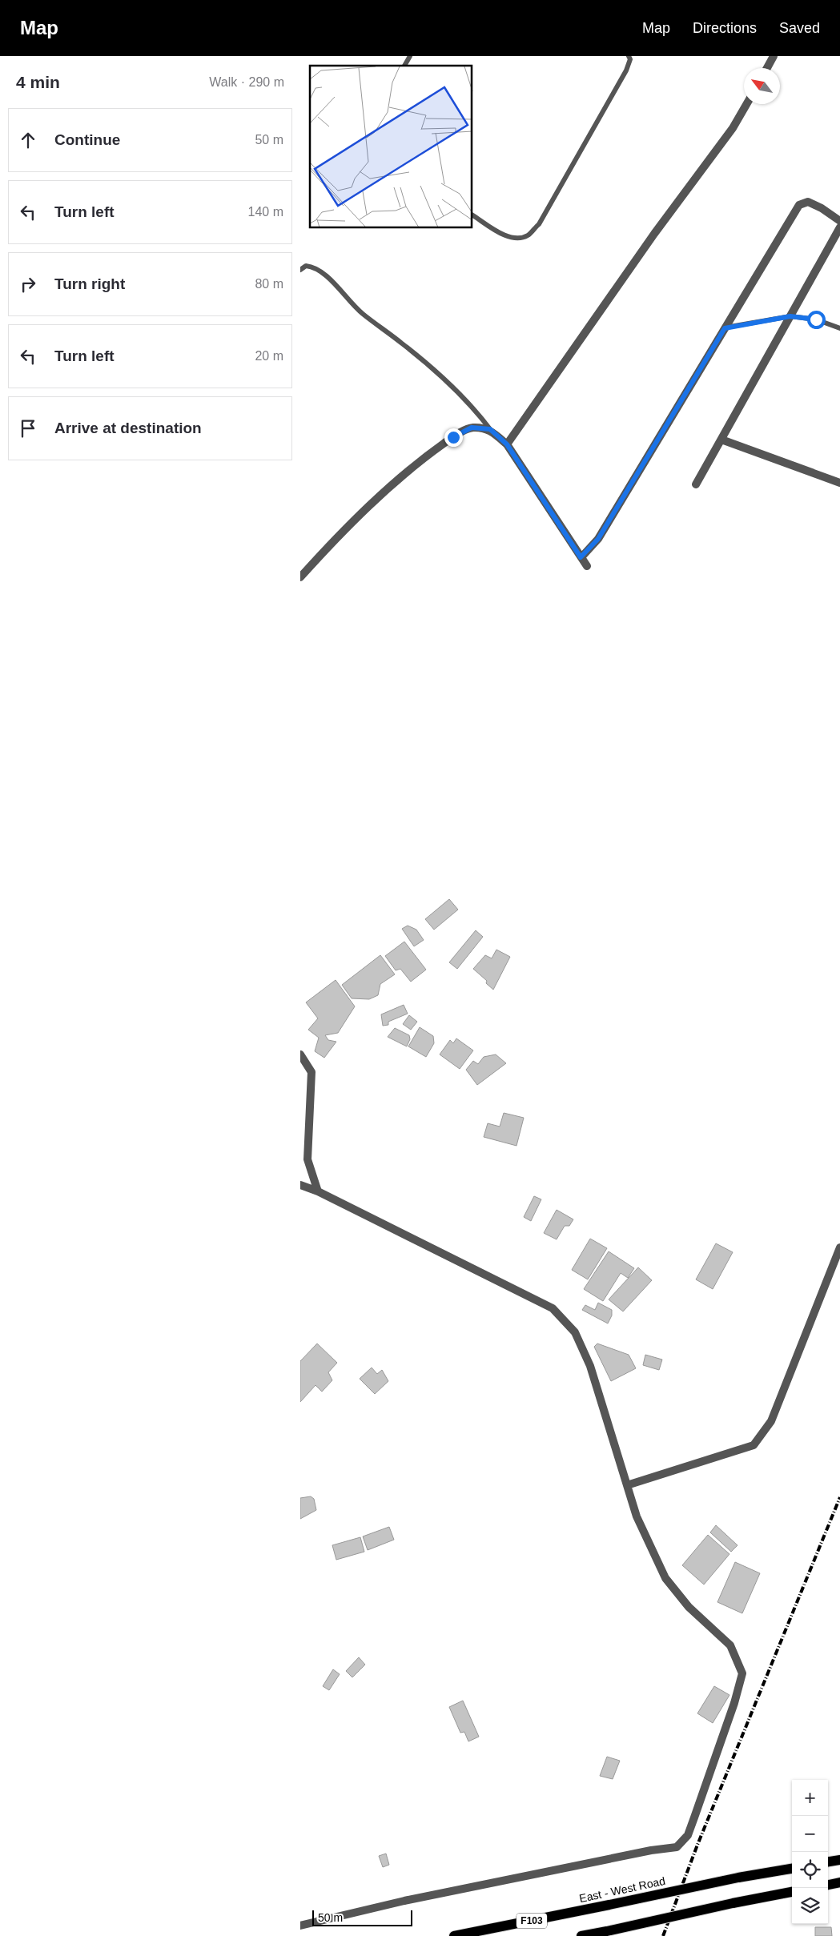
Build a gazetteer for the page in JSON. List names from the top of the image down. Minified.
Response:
{"streets":{"main road":["East - West Road","F103"]},"scale_bar":"50 m","north":"top left","page":{"header":"Map","nav":["Map","Directions","Saved"],"heading":["4 min","Walk · 290 m"],"list":[["Continue","50 m"],["Turn left","140 m"],["Turn right","80 m"],["Turn left","20 m"],"Arrive at destination"],"map_buttons":["+","−"],"scale":"50 m"}}
